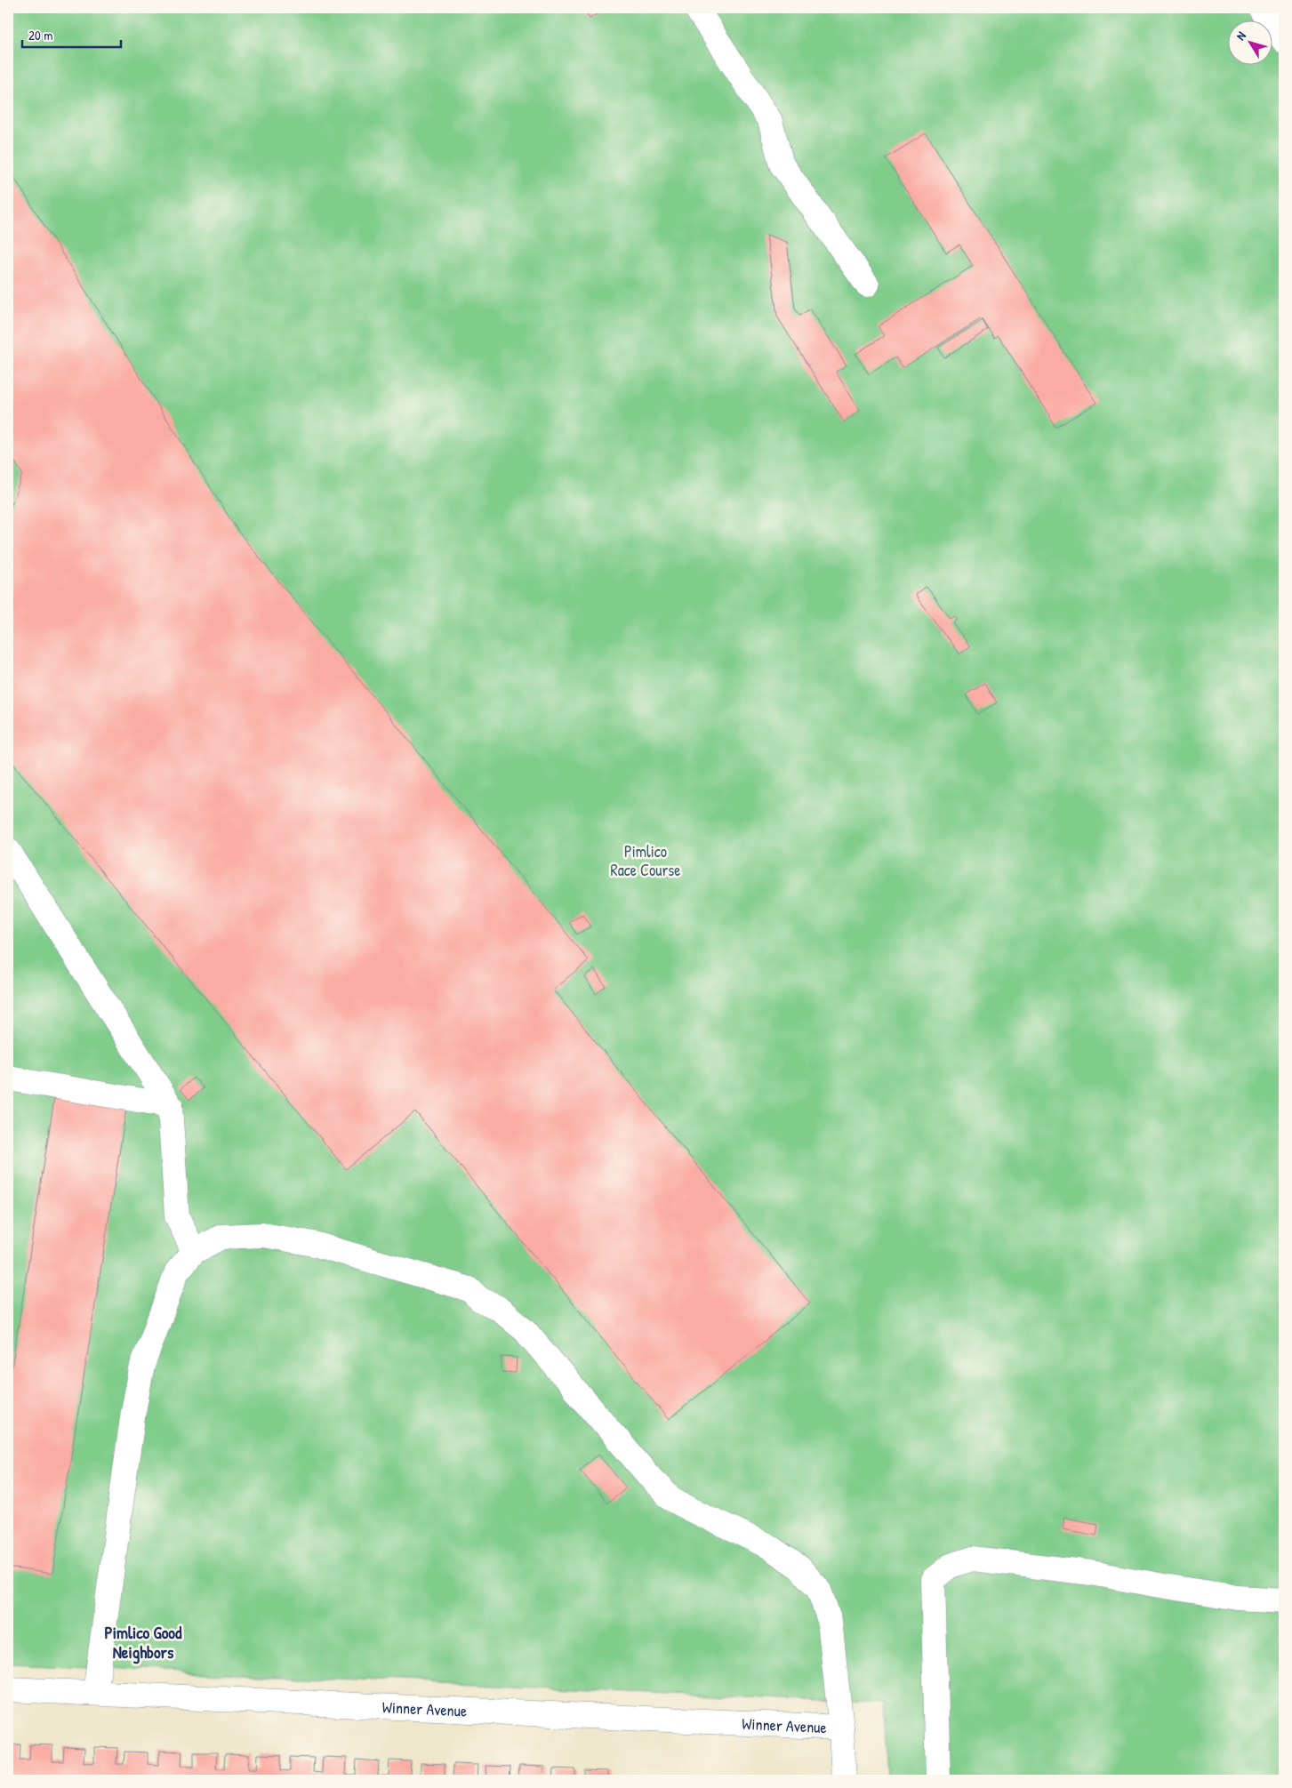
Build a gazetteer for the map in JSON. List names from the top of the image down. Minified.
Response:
{"streets":{"street":["Winner Avenue"]},"districts":["Pimlico Good Neighbors"],"parks":["Pimlico Race Course"],"scale_bar":"20 m","north":"top left"}
